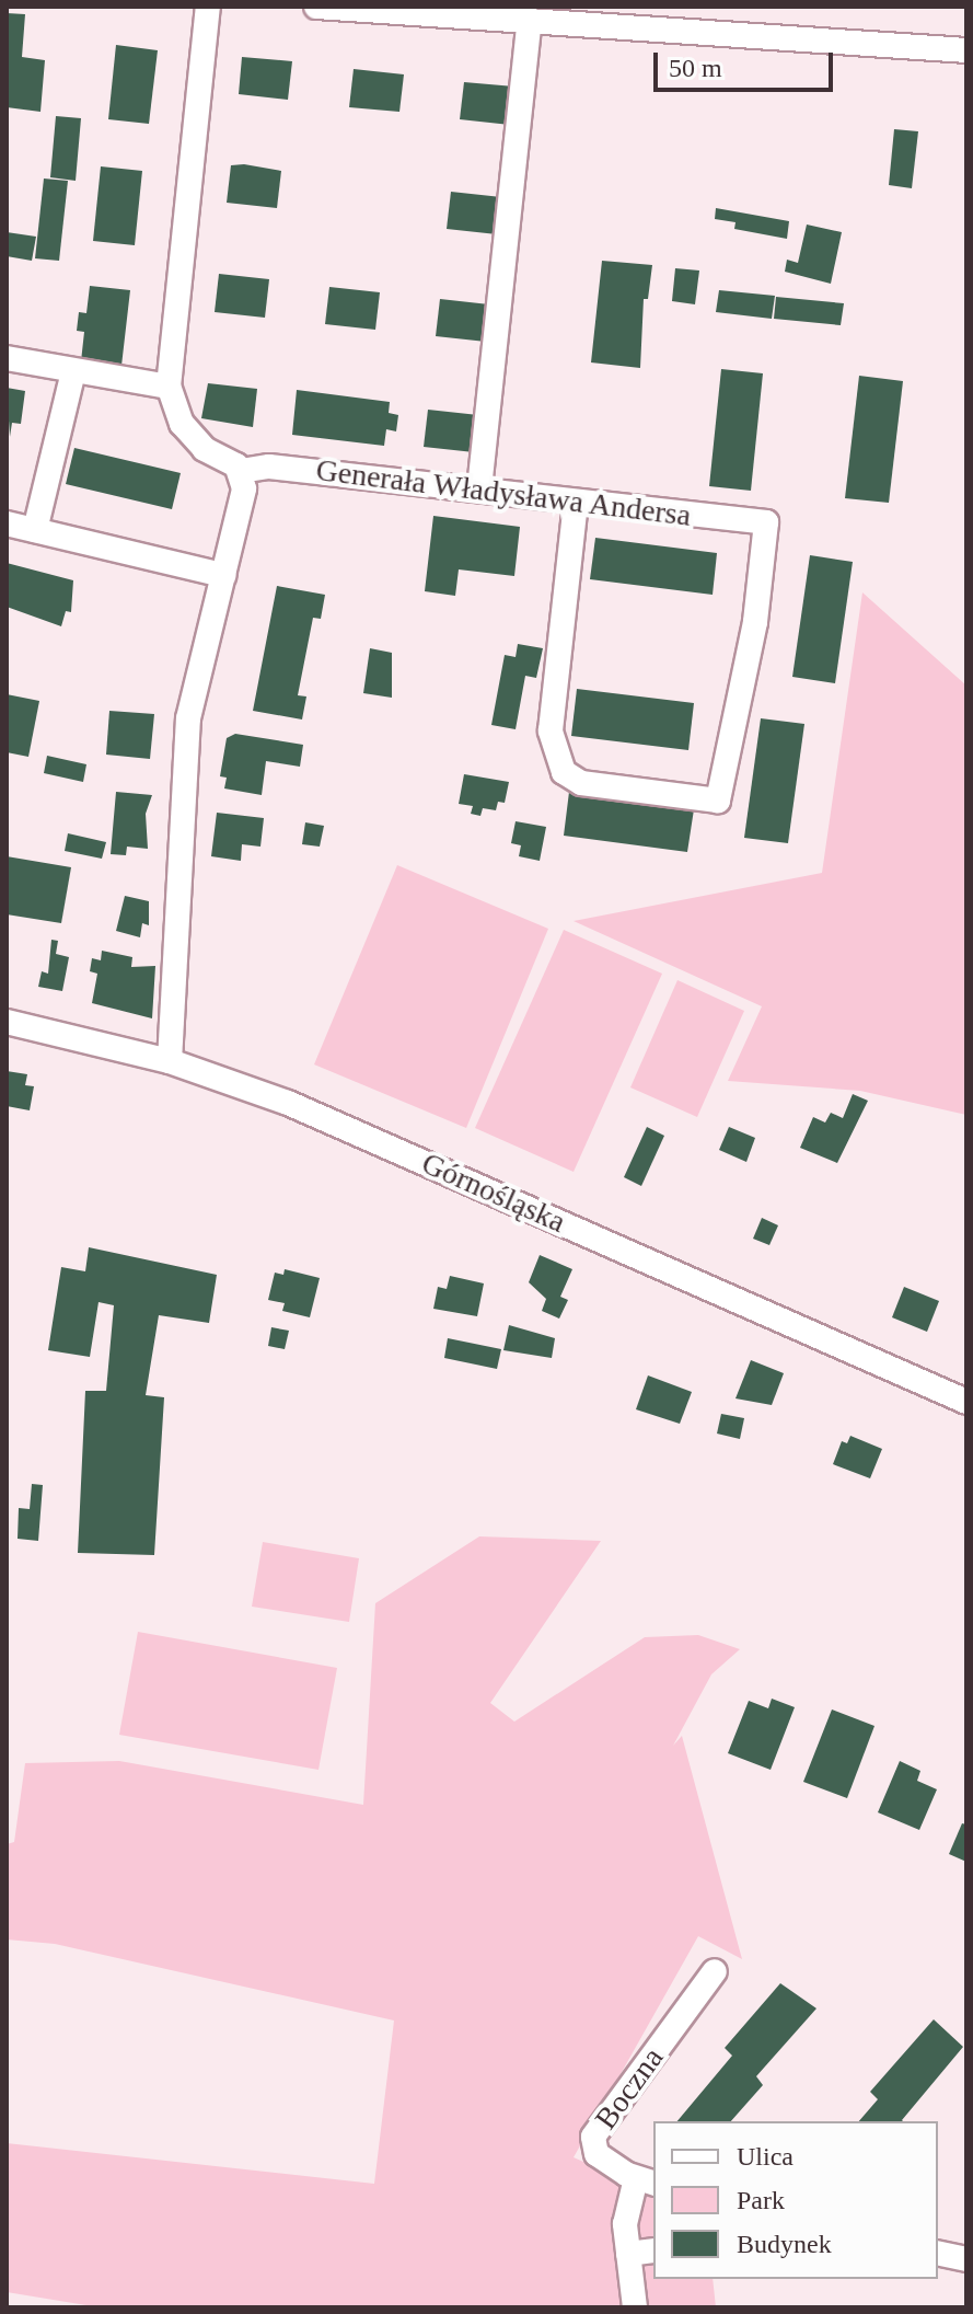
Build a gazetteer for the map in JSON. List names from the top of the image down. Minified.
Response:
{"streets":{"street":["Generała Władysława Andersa","Górnośląska","Boczna"]},"legend":["Ulica","Park","Budynek"],"scale_bar":"50 m"}
